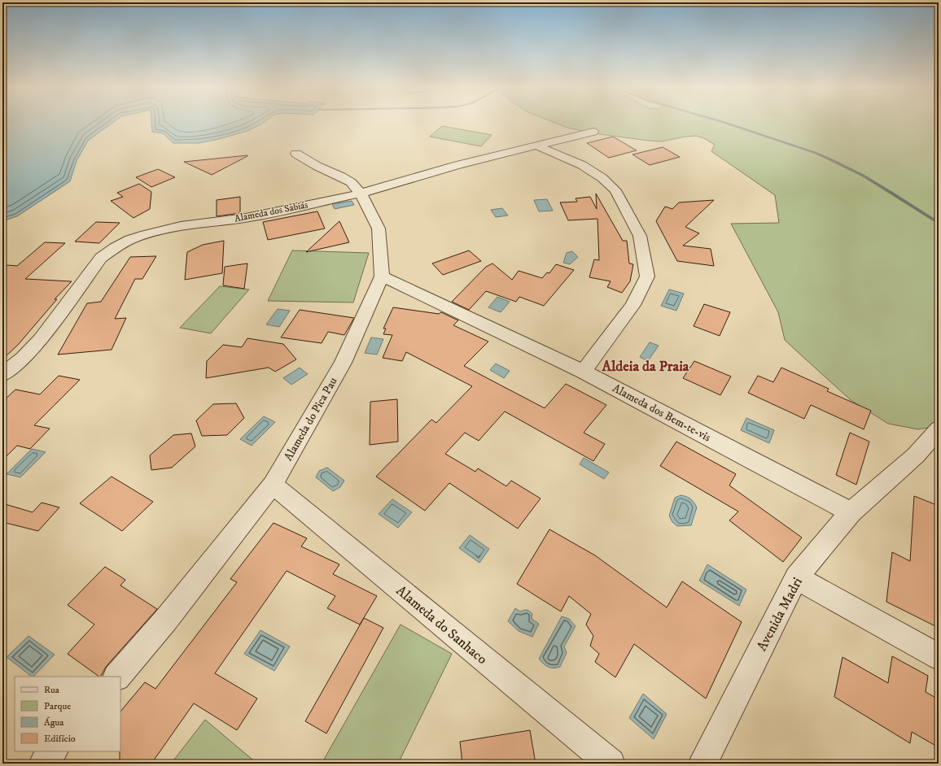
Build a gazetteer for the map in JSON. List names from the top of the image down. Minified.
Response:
{"streets":{"street":["Alameda dos Sabiás","Alameda dos Bem-te-vis","Alameda do Pica Pau","Avenida Madri","Alameda do Sanhaco"]},"crossings":[["Alameda dos Sabiás","Alameda do Pica Pau"],["Alameda dos Bem-te-vis","Alameda do Pica Pau"],["Alameda dos Bem-te-vis","Avenida Madri"],["Alameda do Pica Pau","Alameda do Sanhaco"]],"districts":["Aldeia da Praia"],"legend":["Rua","Parque","Água","Edifício"]}
